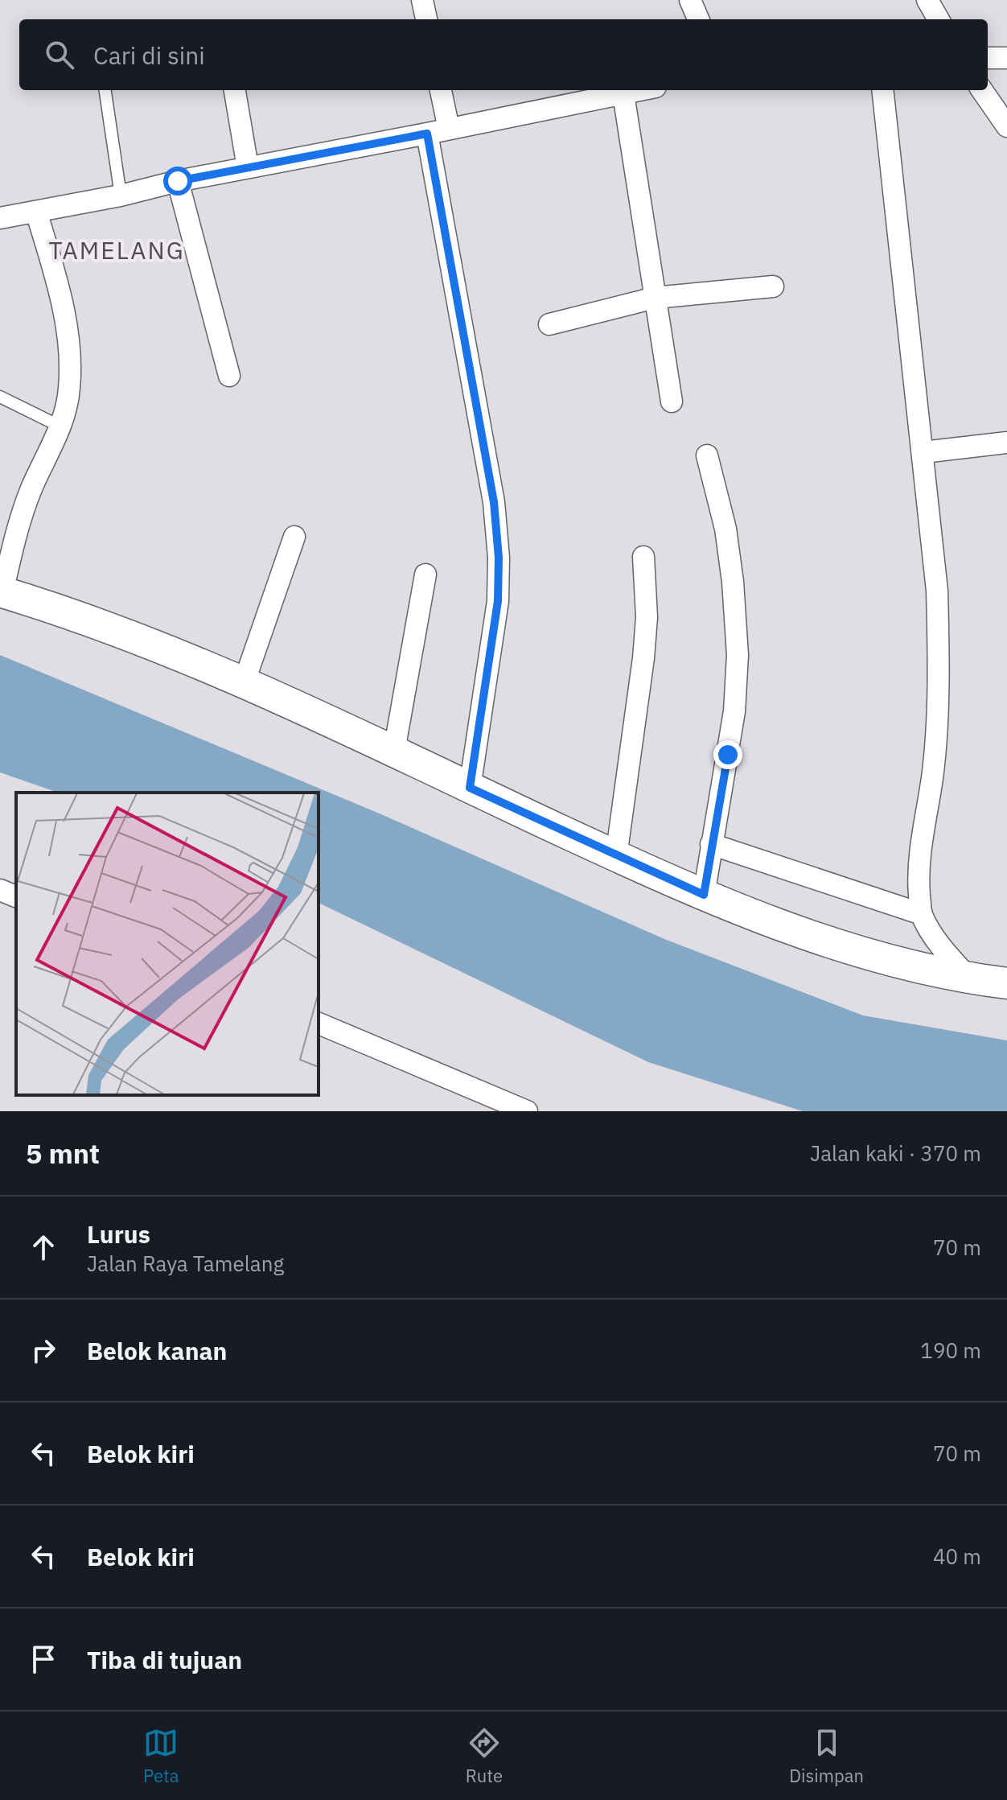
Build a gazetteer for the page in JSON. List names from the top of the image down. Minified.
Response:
{"districts":["TAMELANG"],"page":{"search":"Cari di sini","heading":["5 mnt","Jalan kaki · 370 m"],"list":[["Lurus","Jalan Raya Tamelang","70 m"],["Belok kanan","190 m"],["Belok kiri","70 m"],["Belok kiri","40 m"],"Tiba di tujuan"],"nav":["Peta","Rute","Disimpan"]}}
